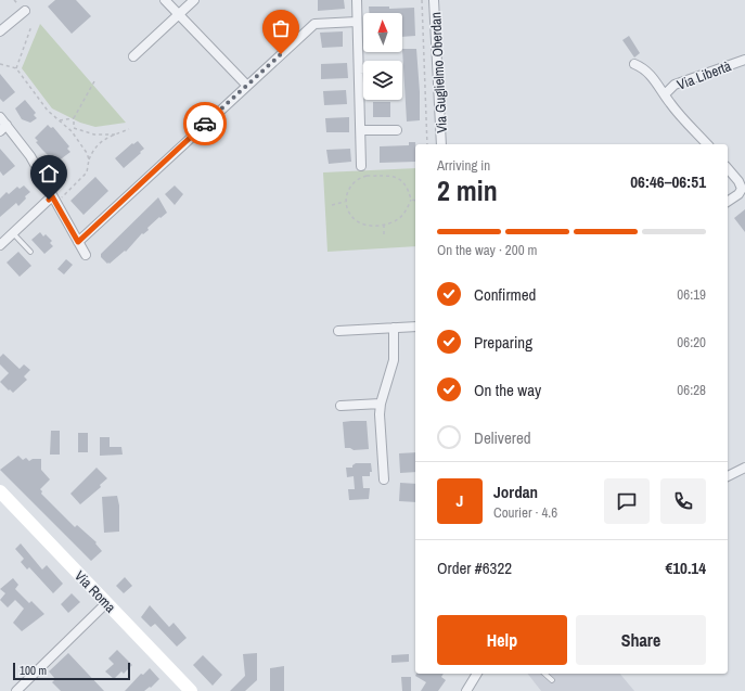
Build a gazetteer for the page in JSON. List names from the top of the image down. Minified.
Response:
{"streets":{"main road":["Via Roma"],"street":["Via Guglielmo Oberdan","Via Libertà"]},"scale_bar":"100 m","north":"top","page":{"heading":["2 min","Arriving in","06:46–06:51"],"panel":["Jordan","Courier · 4.6","Order #6322","€10.14"],"bar":"On the way · 200 m","list":[["Confirmed","06:19"],["Preparing","06:20"],["On the way","06:28"],"Delivered"],"round":"J","buttons":["Help","Share"],"scale":"100 m"}}
